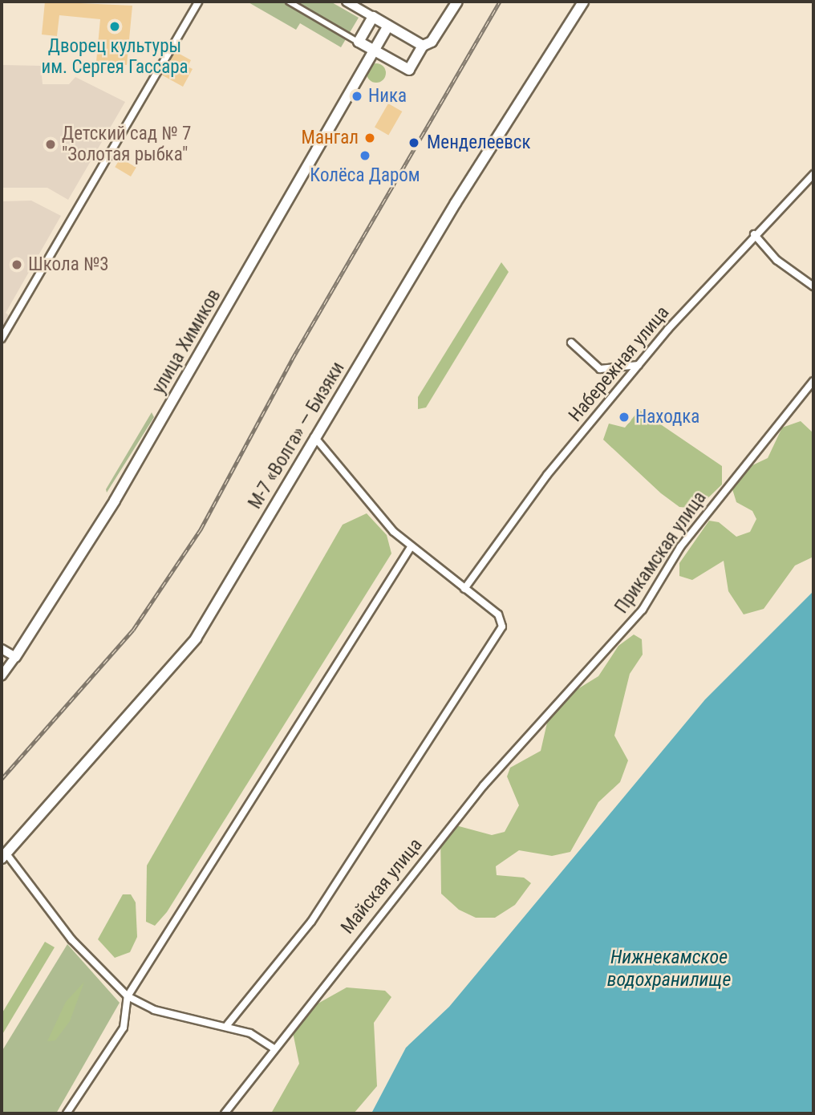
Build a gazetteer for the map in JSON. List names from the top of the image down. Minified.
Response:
{"streets":{"main road":["улица Химиков","М-7 «Волга» — Бизяки"],"street":["Набережная улица","Прикамская улица","Майская улица"]},"crossings":[["Прикамская улица","Майская улица"]],"water":["Нижнекамское водохранилище"],"places":["Дворец культуры им. Сергея Гассара","Ника","Мангал","Менделеевск","Детский сад № 7 \"Золотая рыбка\"","Колёса Даром","Школа №3","Находка"]}
